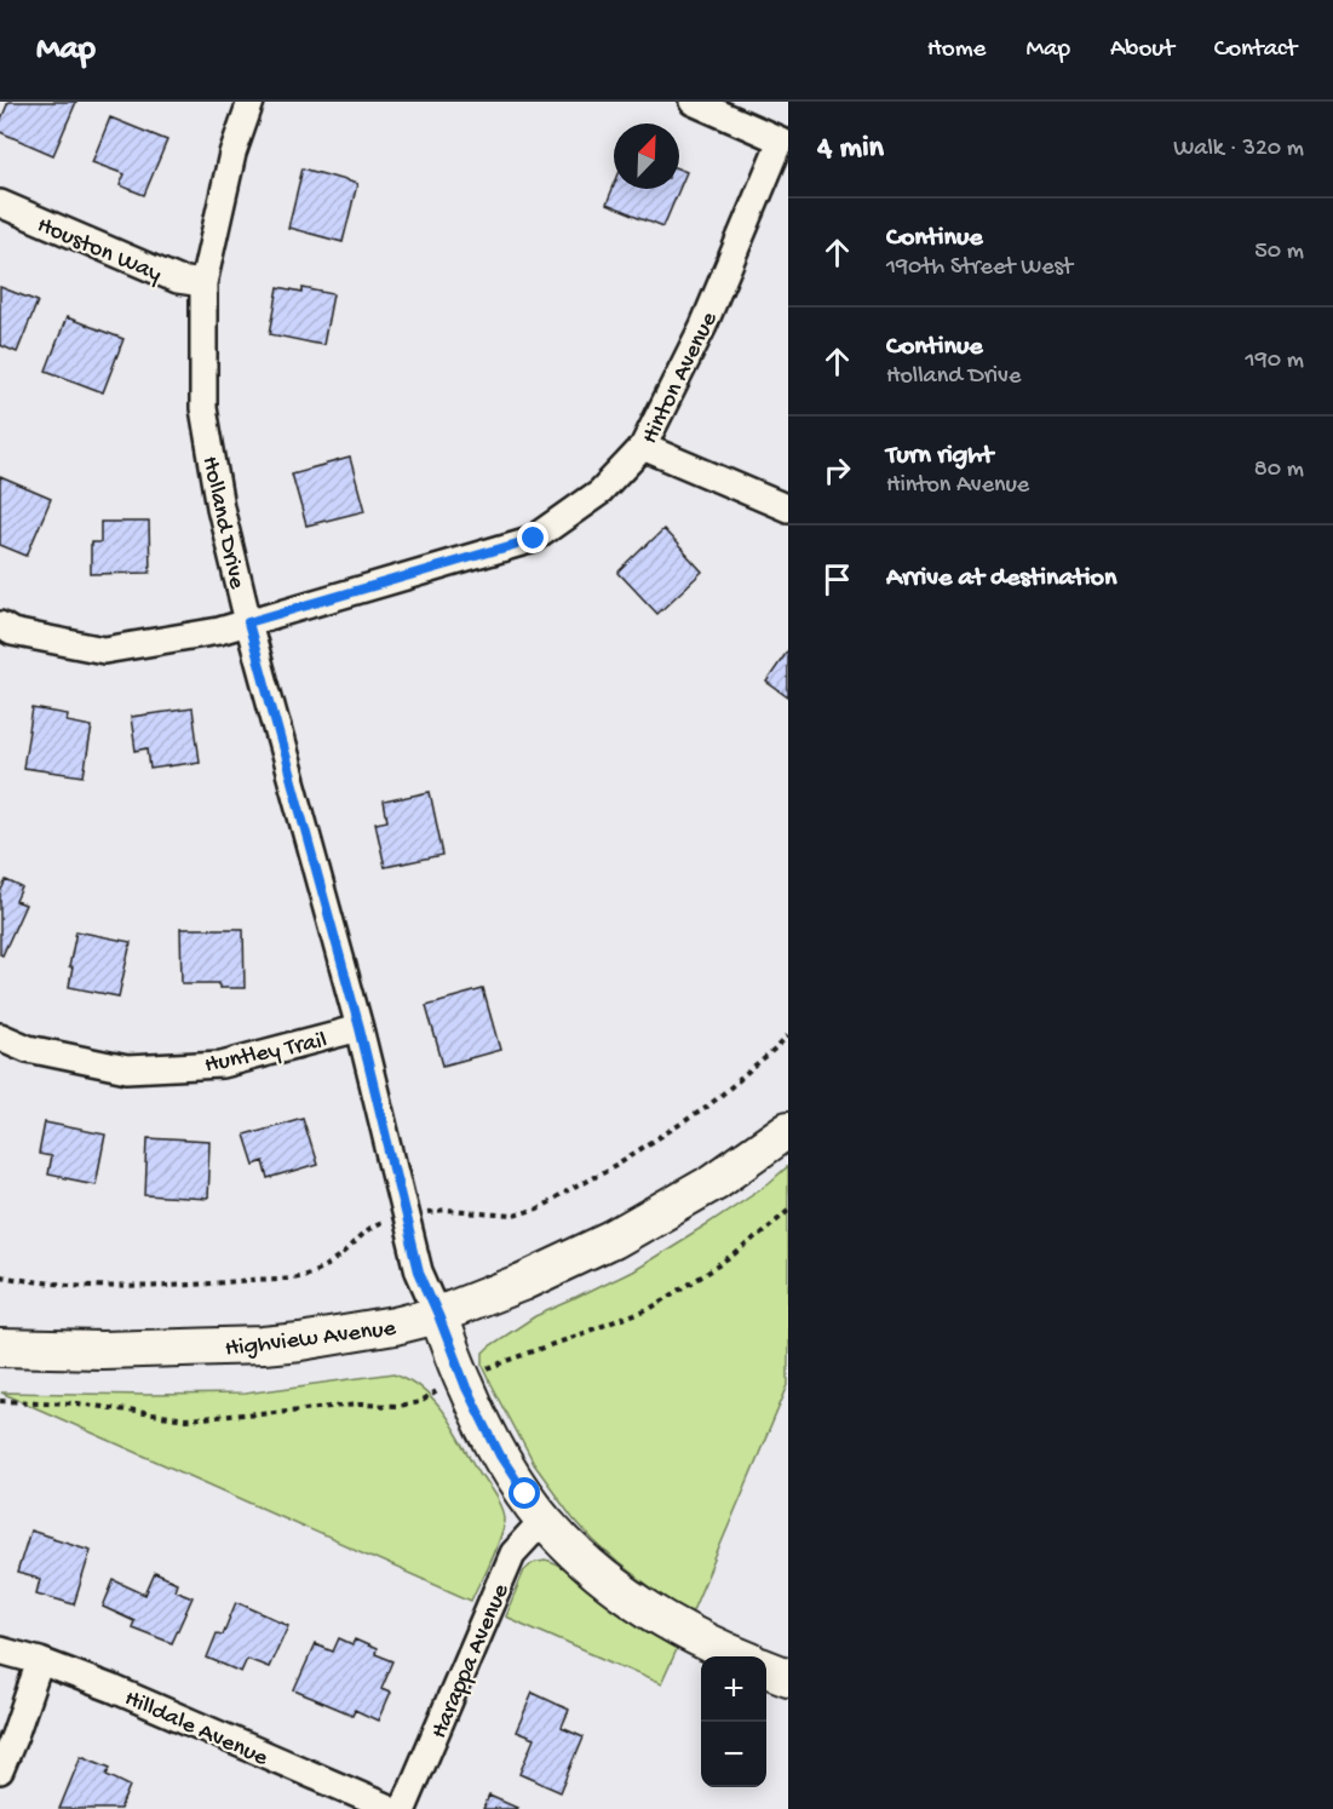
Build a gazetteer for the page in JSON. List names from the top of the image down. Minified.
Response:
{"streets":{"street":["Houston Way","Hinton Avenue","Holland Drive","Huntley Trail","Highview Avenue","Harappa Avenue","Hilldale Avenue"]},"crossings":[["Houston Way","Holland Drive"],["Hinton Avenue","Holland Drive"],["Holland Drive","Huntley Trail"],["Holland Drive","Highview Avenue"]],"north":"top right","page":{"header":"Map","nav":["Home","Map","About","Contact"],"heading":["4 min","Walk · 320 m"],"list":[["Continue","190th Street West","50 m"],["Continue","Holland Drive","190 m"],["Turn right","Hinton Avenue","80 m"],"Arrive at destination"],"map_buttons":["+","−"]}}
